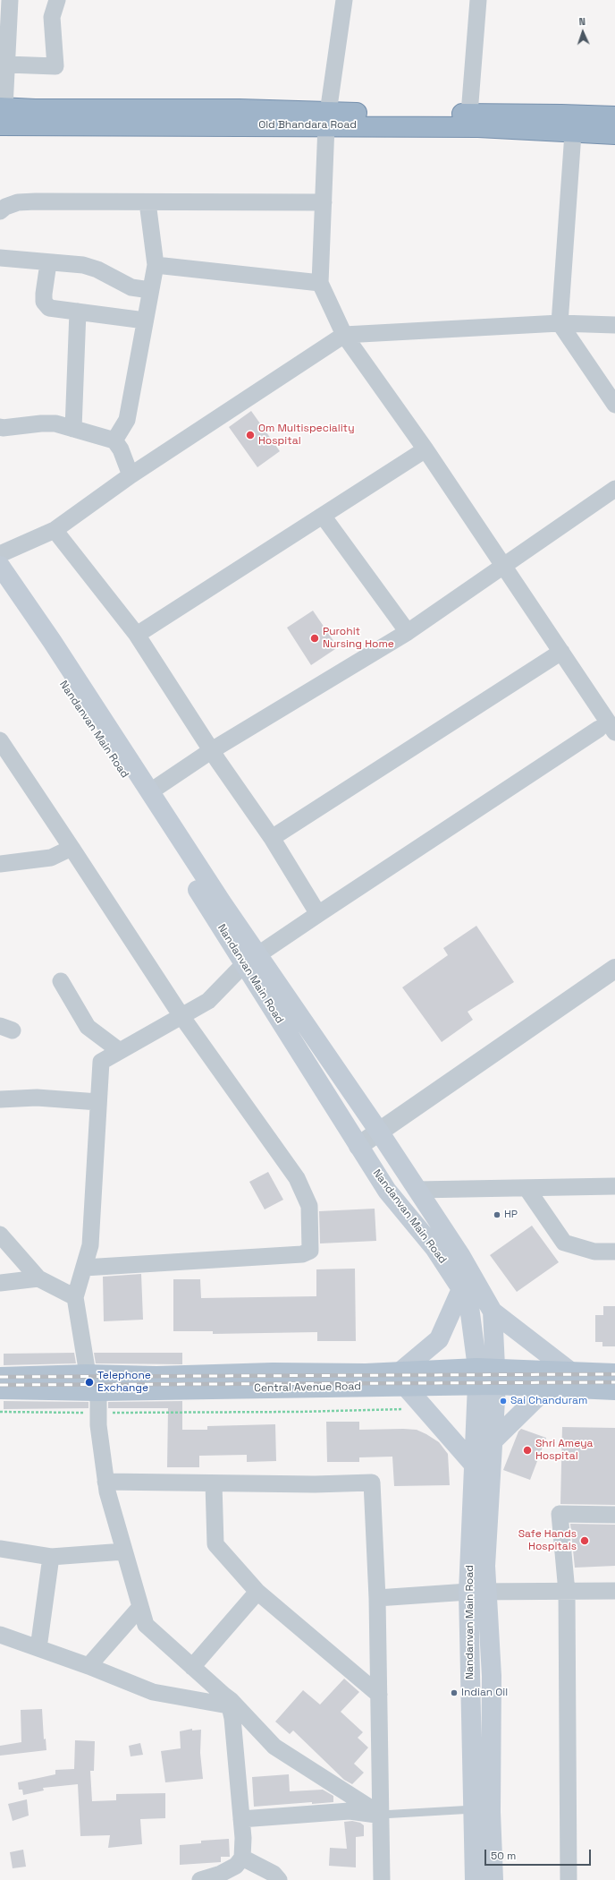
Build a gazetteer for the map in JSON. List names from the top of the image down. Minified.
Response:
{"streets":{"highway":["Old Bhandara Road"],"main road":["Nandanvan Main Road","Central Avenue Road"]},"places":["Om Multispeciality Hospital","Purohit Nursing Home","HP","Telephone Exchange","Sai Chanduram","Shri Ameya Hospital","Safe Hands Hospitals","Indian Oil"],"scale_bar":"50 m","north":"top"}
